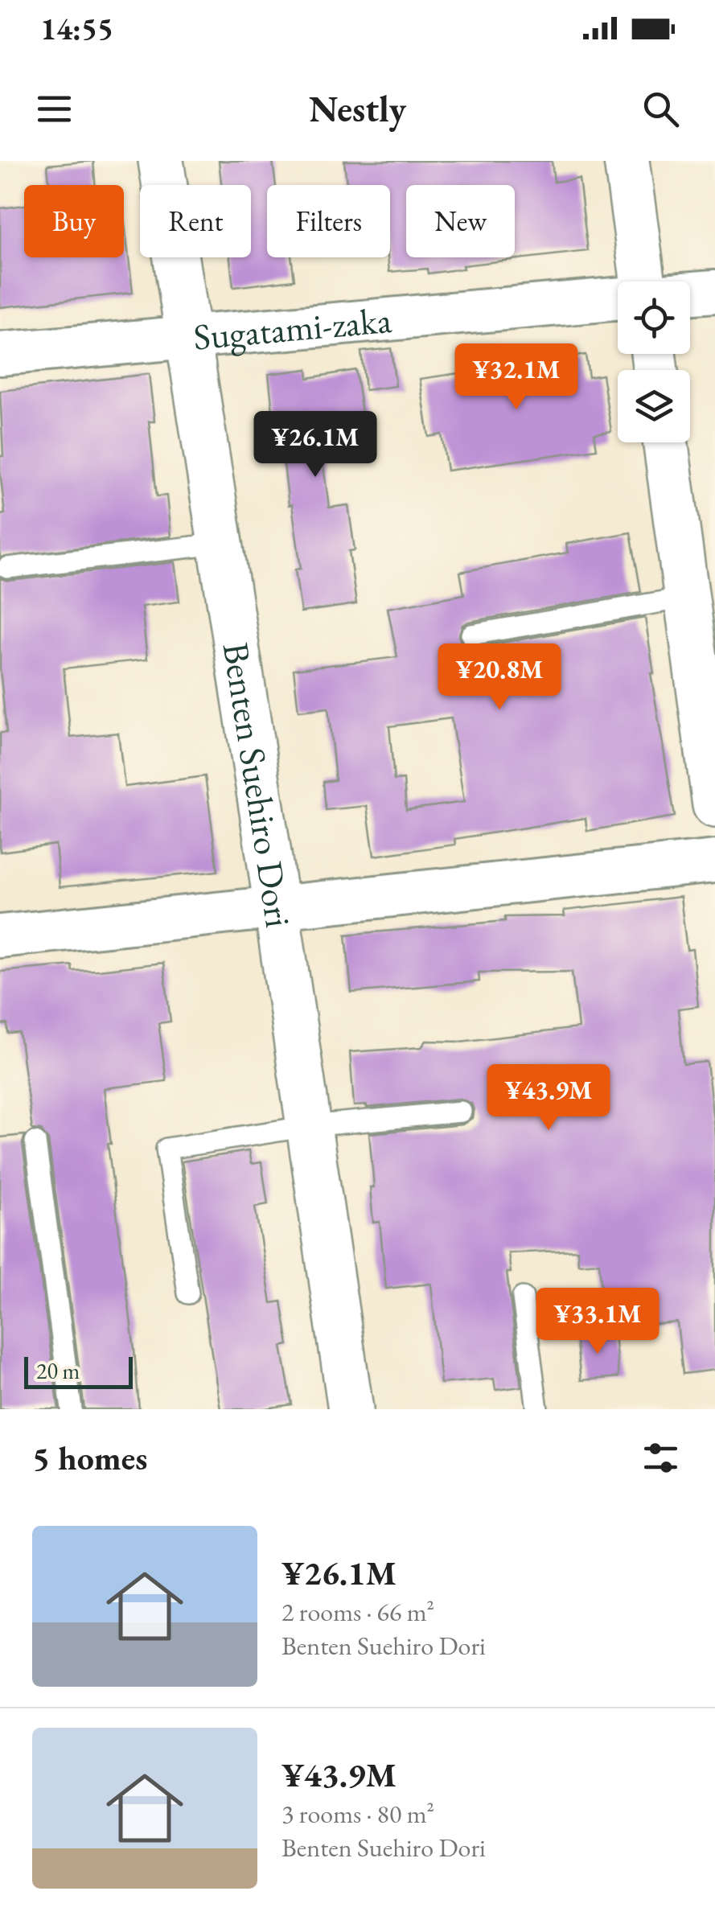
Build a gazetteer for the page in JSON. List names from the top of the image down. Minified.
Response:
{"streets":{"street":["Sugatami-zaka","Benten Suehiro Dori"]},"crossings":[["Sugatami-zaka","Benten Suehiro Dori"]],"scale_bar":"20 m","page":{"status":"14:55","header":"Nestly","chip":["Buy","Rent","Filters","New"],"price":["¥32.1M","¥26.1M","¥20.8M","¥43.9M","¥33.1M"],"scale":"20 m","heading":"5 homes","list":[{"name":"¥26.1M","note":"2 rooms · 66 m² · Benten Suehiro Dori"},{"name":"¥43.9M","note":"3 rooms · 80 m² · Benten Suehiro Dori"}]}}
